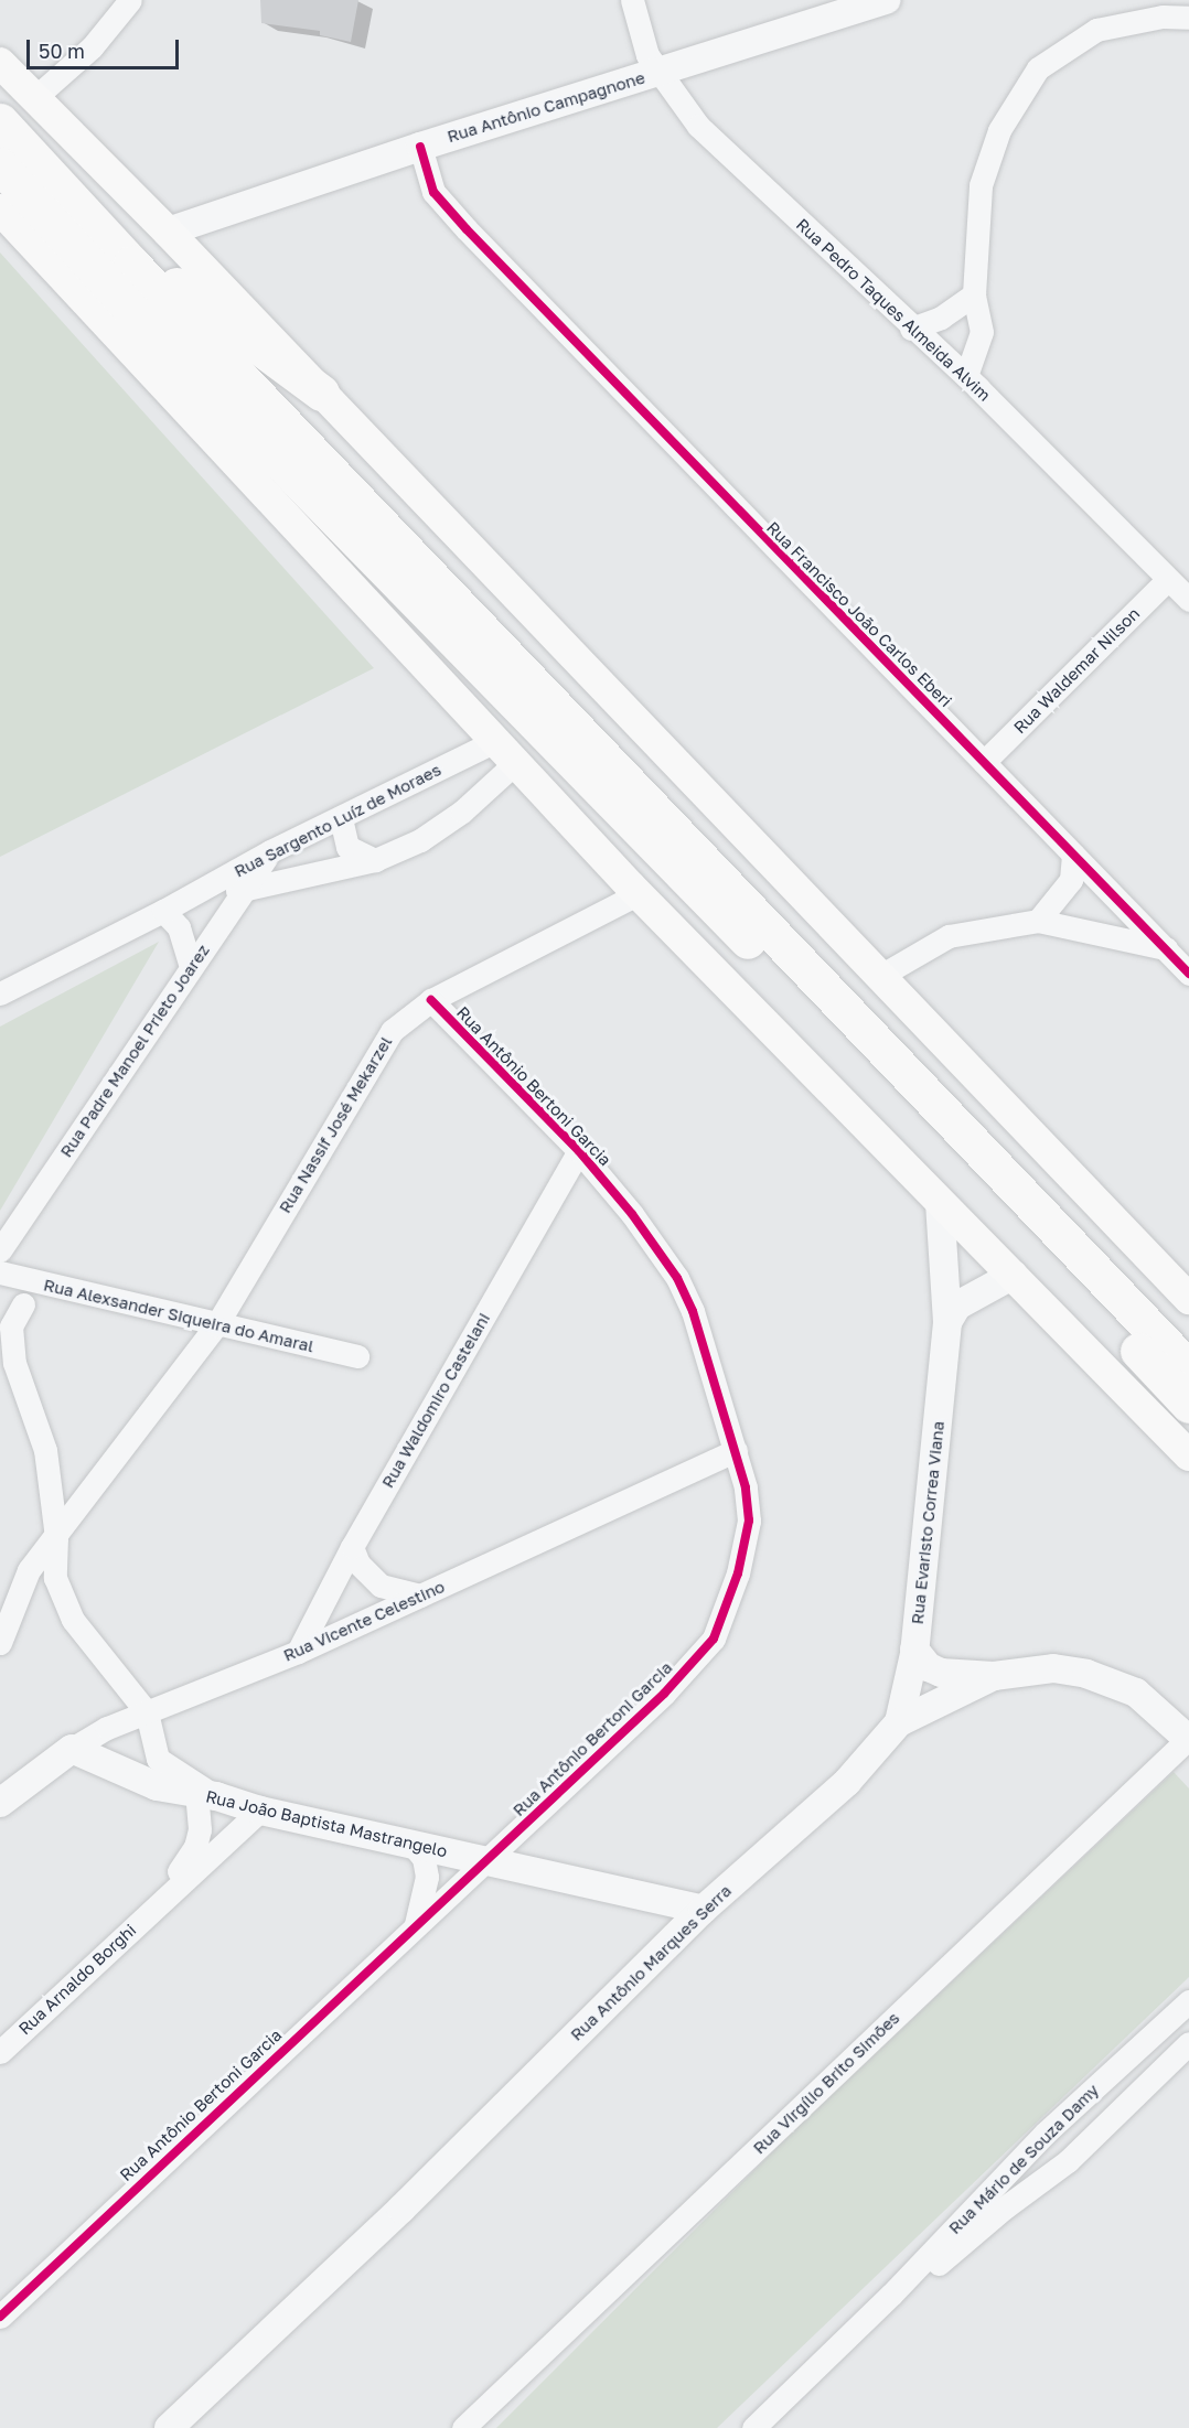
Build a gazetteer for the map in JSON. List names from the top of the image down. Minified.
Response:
{"streets":{"street":["Rua Antônio Campagnone","Rua Pedro Taques Almeida Alvim","Rua Francisco João Carlos Eberi","Rua Waldemar Nilson","Rua Sargento Luíz de Moraes","Rua Padre Manoel Prieto Joarez","Rua Antônio Bertoni Garcia","Rua Nassif José Mekarzel","Rua Alexsander Siqueira do Amaral","Rua Waldomiro Castelani","Rua Evaristo Correa Viana","Rua Vicente Celestino","Rua João Baptista Mastrangelo","Rua Antônio Marques Serra","Rua Arnaldo Borghi","Rua Virgílio Brito Simões","Rua Mário de Souza Damy"]},"crossings":[["Rua Antônio Campagnone","Rua Pedro Taques Almeida Alvim"],["Rua Antônio Campagnone","Rua Francisco João Carlos Eberi"],["Rua Pedro Taques Almeida Alvim","Rua Waldemar Nilson"],["Rua Francisco João Carlos Eberi","Rua Waldemar Nilson"],["Rua Sargento Luíz de Moraes","Rua Padre Manoel Prieto Joarez"],["Rua Antônio Bertoni Garcia","Rua Nassif José Mekarzel"],["Rua Antônio Bertoni Garcia","Rua Waldomiro Castelani"],["Rua Antônio Bertoni Garcia","Rua Vicente Celestino"],["Rua Antônio Bertoni Garcia","Rua João Baptista Mastrangelo"],["Rua Nassif José Mekarzel","Rua Alexsander Siqueira do Amaral"],["Rua Waldomiro Castelani","Rua Vicente Celestino"],["Rua Evaristo Correa Viana","Rua Antônio Marques Serra"],["Rua Vicente Celestino","Rua João Baptista Mastrangelo"],["Rua João Baptista Mastrangelo","Rua Antônio Marques Serra"],["Rua João Baptista Mastrangelo","Rua Arnaldo Borghi"],["Rua Antônio Marques Serra","Rua Virgílio Brito Simões"]],"scale_bar":"50 m"}
